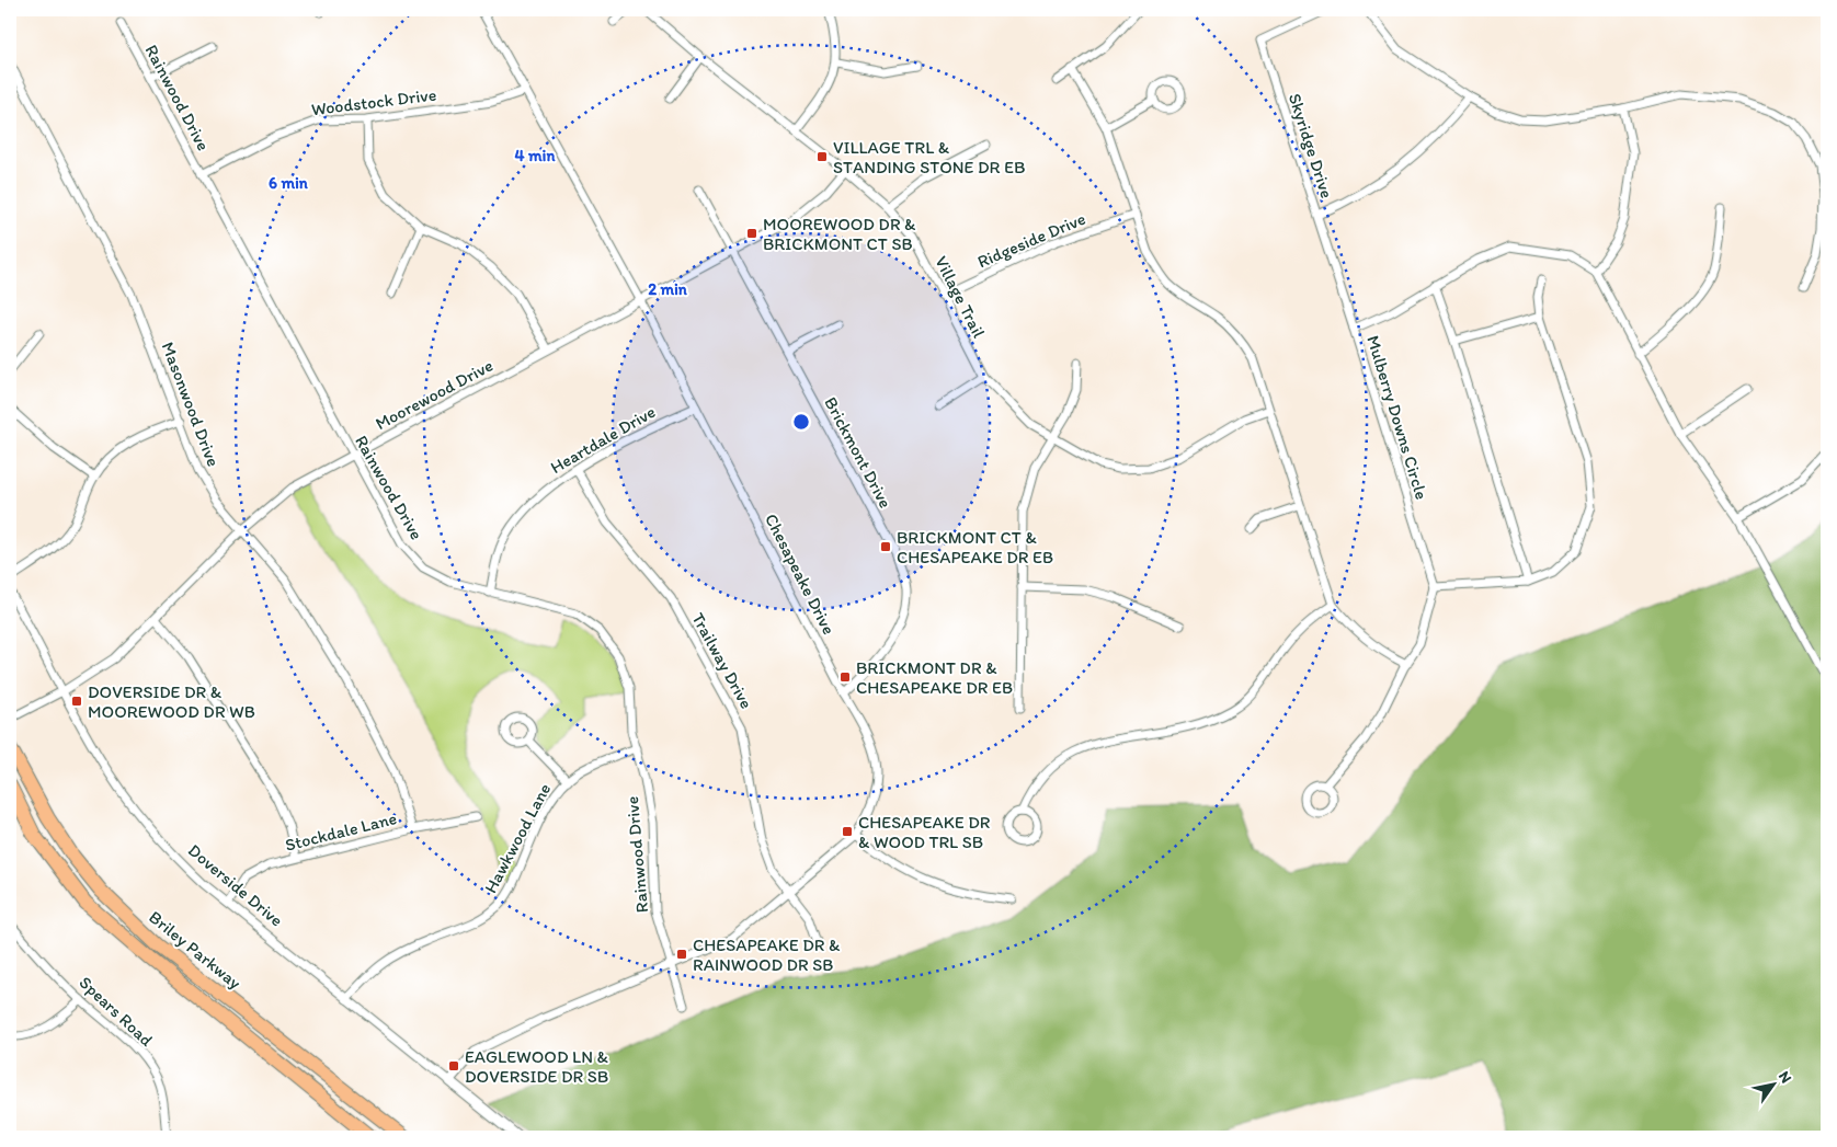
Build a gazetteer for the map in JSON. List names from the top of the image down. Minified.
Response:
{"streets":{"highway":["Briley Parkway"],"street":["Rainwood Drive","Woodstock Drive","Skyridge Drive","Ridgeside Drive","Village Trail","Moorewood Drive","Masonwood Drive","Mulberry Downs Circle","Heartdale Drive","Brickmont Drive","Chesapeake Drive","Trailway Drive","Stockdale Lane","Hawkwood Lane","Doverside Drive","Spears Road"]},"crossings":[["Rainwood Drive","Woodstock Drive"],["Rainwood Drive","Moorewood Drive"],["Rainwood Drive","Heartdale Drive"],["Rainwood Drive","Chesapeake Drive"],["Rainwood Drive","Hawkwood Lane"],["Woodstock Drive","Chesapeake Drive"],["Skyridge Drive","Mulberry Downs Circle"],["Ridgeside Drive","Village Trail"],["Village Trail","Moorewood Drive"],["Moorewood Drive","Masonwood Drive"],["Moorewood Drive","Brickmont Drive"],["Moorewood Drive","Chesapeake Drive"],["Moorewood Drive","Doverside Drive"],["Masonwood Drive","Stockdale Lane"],["Heartdale Drive","Chesapeake Drive"],["Heartdale Drive","Trailway Drive"],["Brickmont Drive","Chesapeake Drive"],["Chesapeake Drive","Trailway Drive"],["Chesapeake Drive","Doverside Drive"],["Stockdale Lane","Doverside Drive"],["Hawkwood Lane","Doverside Drive"]],"places":{"transit":["VILLAGE TRL & STANDING STONE DR EB","MOOREWOOD DR & BRICKMONT CT SB","BRICKMONT CT & CHESAPEAKE DR EB","BRICKMONT DR & CHESAPEAKE DR EB","DOVERSIDE DR & MOOREWOOD DR WB","CHESAPEAKE DR & WOOD TRL SB","CHESAPEAKE DR & RAINWOOD DR SB","EAGLEWOOD LN & DOVERSIDE DR SB"]},"north":"top right","rings":["4 min","6 min","2 min"]}
